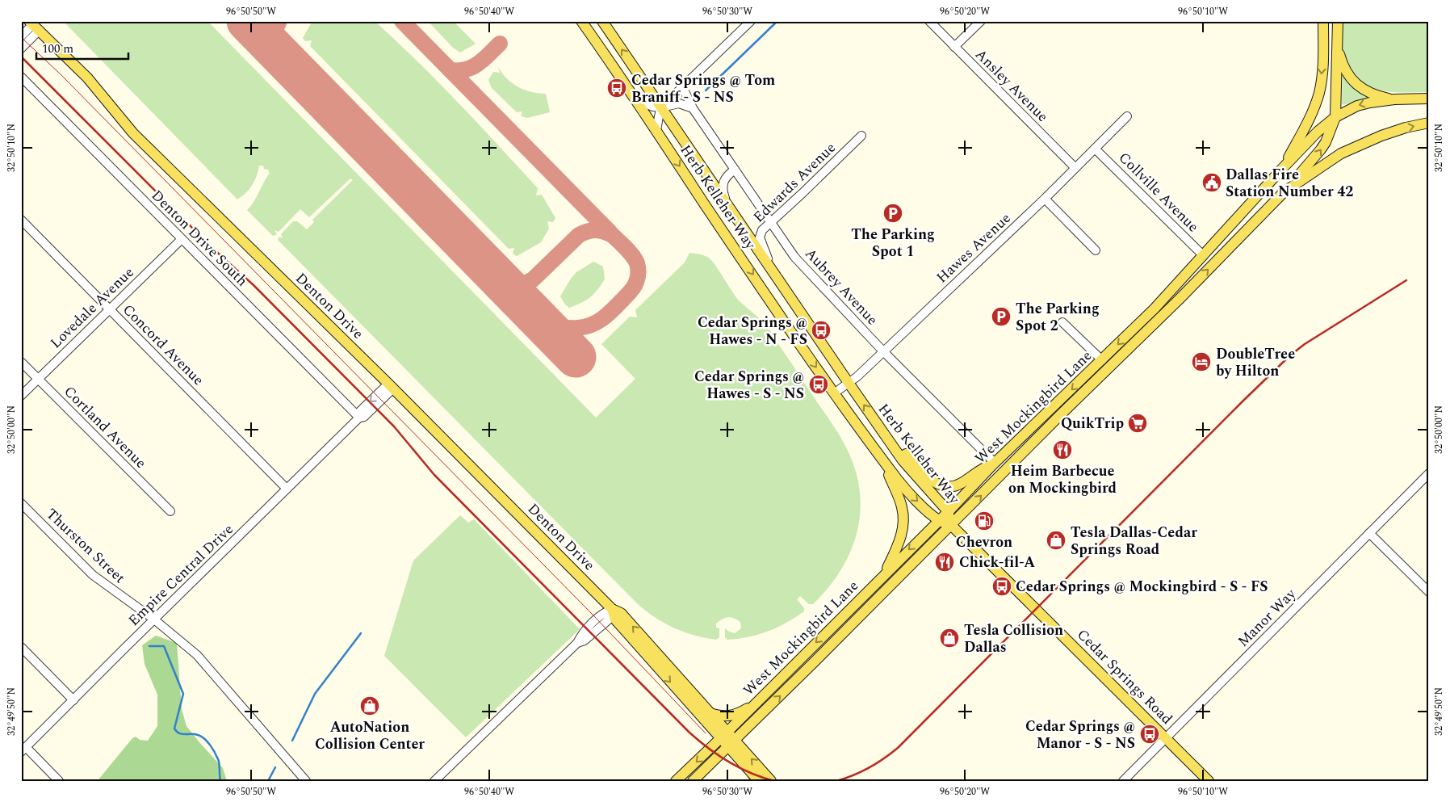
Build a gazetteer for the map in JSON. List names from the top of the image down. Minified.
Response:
{"streets":{"main road":["Herb Kelleher Way","Denton Drive","West Mockingbird Lane","Cedar Springs Road"],"street":["Ansley Avenue","Edwards Avenue","Collville Avenue","Denton Drive South","Hawes Avenue","Aubrey Avenue","Lovedale Avenue","Concord Avenue","Cortland Avenue","Thurston Street","Empire Central Drive","Manor Way"]},"crossings":[["Ansley Avenue","Hawes Avenue"],["Edwards Avenue","Herb Kelleher Way"],["Edwards Avenue","Aubrey Avenue"],["Collville Avenue","Hawes Avenue"],["Collville Avenue","West Mockingbird Lane"],["Herb Kelleher Way","Hawes Avenue"],["Herb Kelleher Way","West Mockingbird Lane"],["Herb Kelleher Way","Cedar Springs Road"],["Denton Drive South","Lovedale Avenue"],["Denton Drive South","Empire Central Drive"],["Hawes Avenue","Aubrey Avenue"],["Aubrey Avenue","West Mockingbird Lane"],["Denton Drive","West Mockingbird Lane"],["Denton Drive","Empire Central Drive"],["Lovedale Avenue","Concord Avenue"],["Lovedale Avenue","Cortland Avenue"],["Concord Avenue","Empire Central Drive"],["West Mockingbird Lane","Cedar Springs Road"],["Thurston Street","Empire Central Drive"],["Manor Way","Cedar Springs Road"]],"places":{"bus stop":["Cedar Springs @ Tom Braniff - S - NS","Cedar Springs @ Hawes - N - FS","Cedar Springs @ Hawes - S - NS","Cedar Springs @ Mockingbird - S - FS","Cedar Springs @ Manor - S - NS"],"public building":["Dallas Fire Station Number 42"],"parking":["The Parking Spot 1","The Parking Spot 2"],"hotel":["DoubleTree by Hilton"],"supermarket":["QuikTrip"],"restaurant":["Heim Barbecue on Mockingbird","Chick-fil-A"],"fuel station":["Chevron"],"shop":["Tesla Dallas-Cedar Springs Road","Tesla Collision Dallas","AutoNation Collision Center"]},"scale_bar":"100 m","coordinates":["96°50'50\"W","96°50'40\"W","96°50'30\"W","96°50'20\"W","96°50'10\"W","32°50'10\"N","32°50'00\"N","32°49'50\"N"]}
